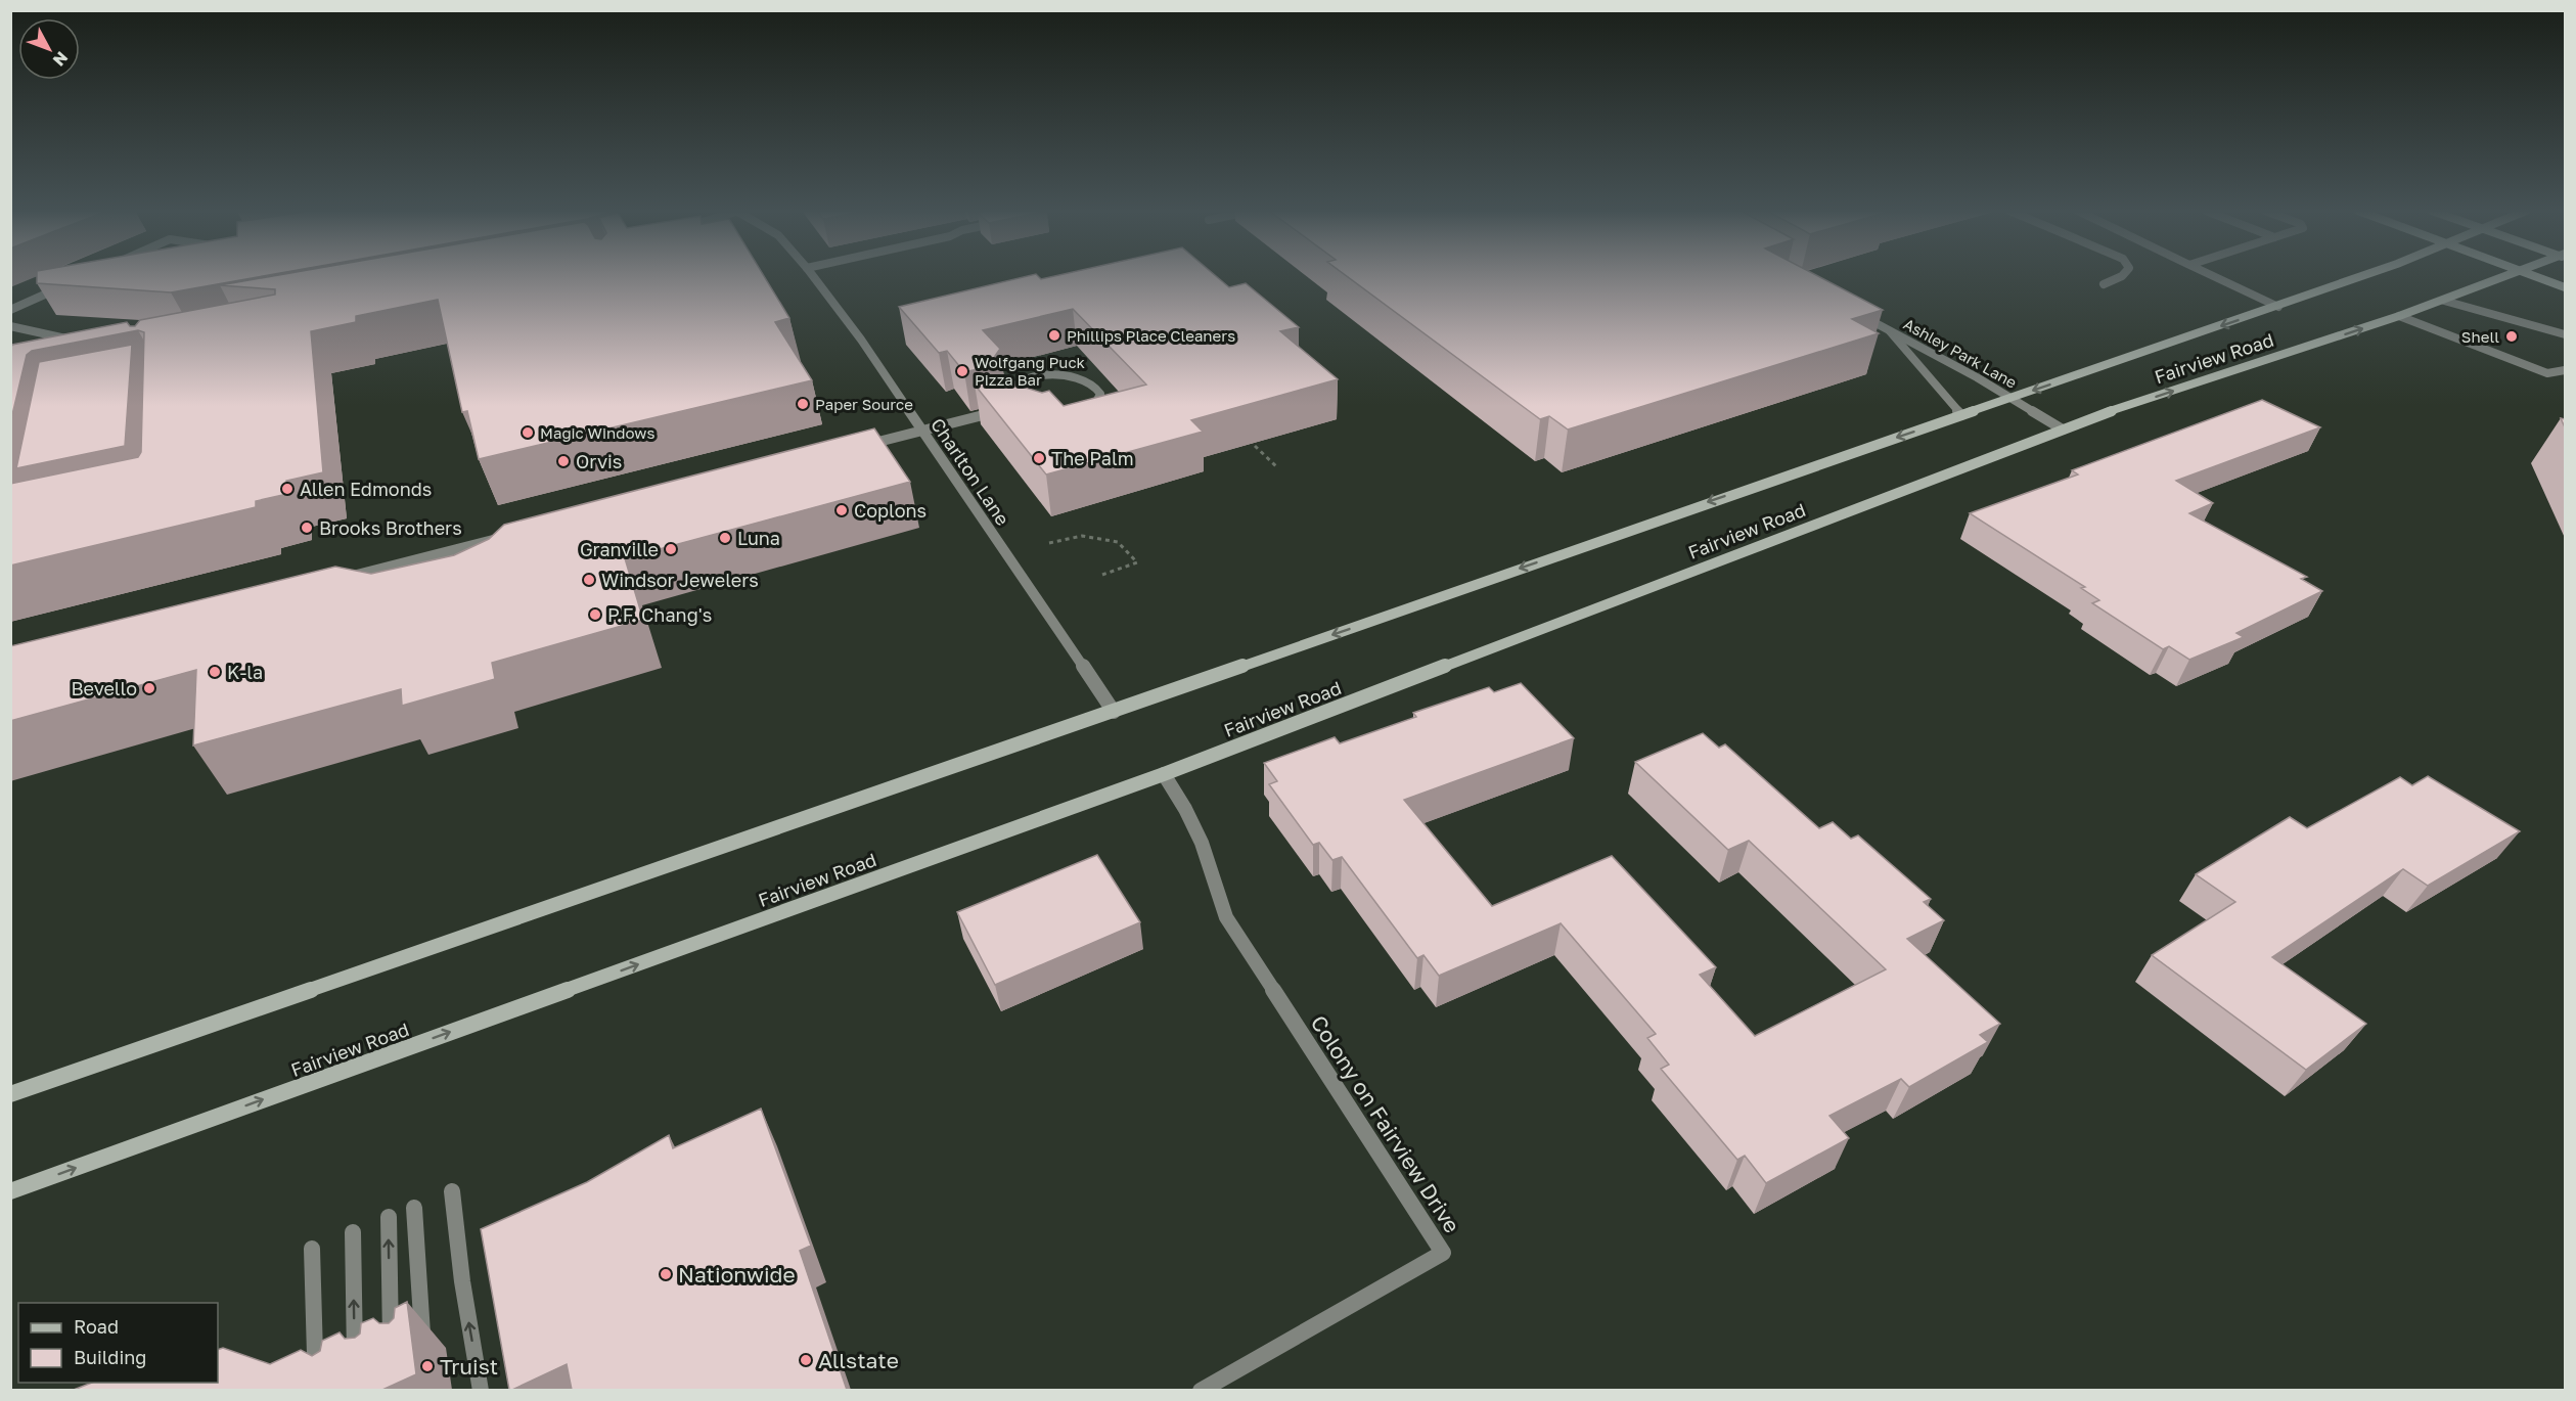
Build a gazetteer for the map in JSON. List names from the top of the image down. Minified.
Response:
{"streets":{"main road":["Fairview Road"],"street":["Ashley Park Lane","Charlton Lane","Colony on Fairview Drive"]},"crossings":[["Ashley Park Lane","Fairview Road"],["Fairview Road","Charlton Lane"],["Fairview Road","Colony on Fairview Drive"]],"places":["Phillips Place Cleaners","Shell","Wolfgang Puck Pizza Bar","Paper Source","Magic Windows","The Palm","Orvis","Allen Edmonds","Coplons","Brooks Brothers","Luna","Granville","Windsor Jewelers","P.F. Chang's","K-la","Bevello","Nationwide","Allstate","Truist"],"legend":["Road","Building"],"north":"bottom right"}
